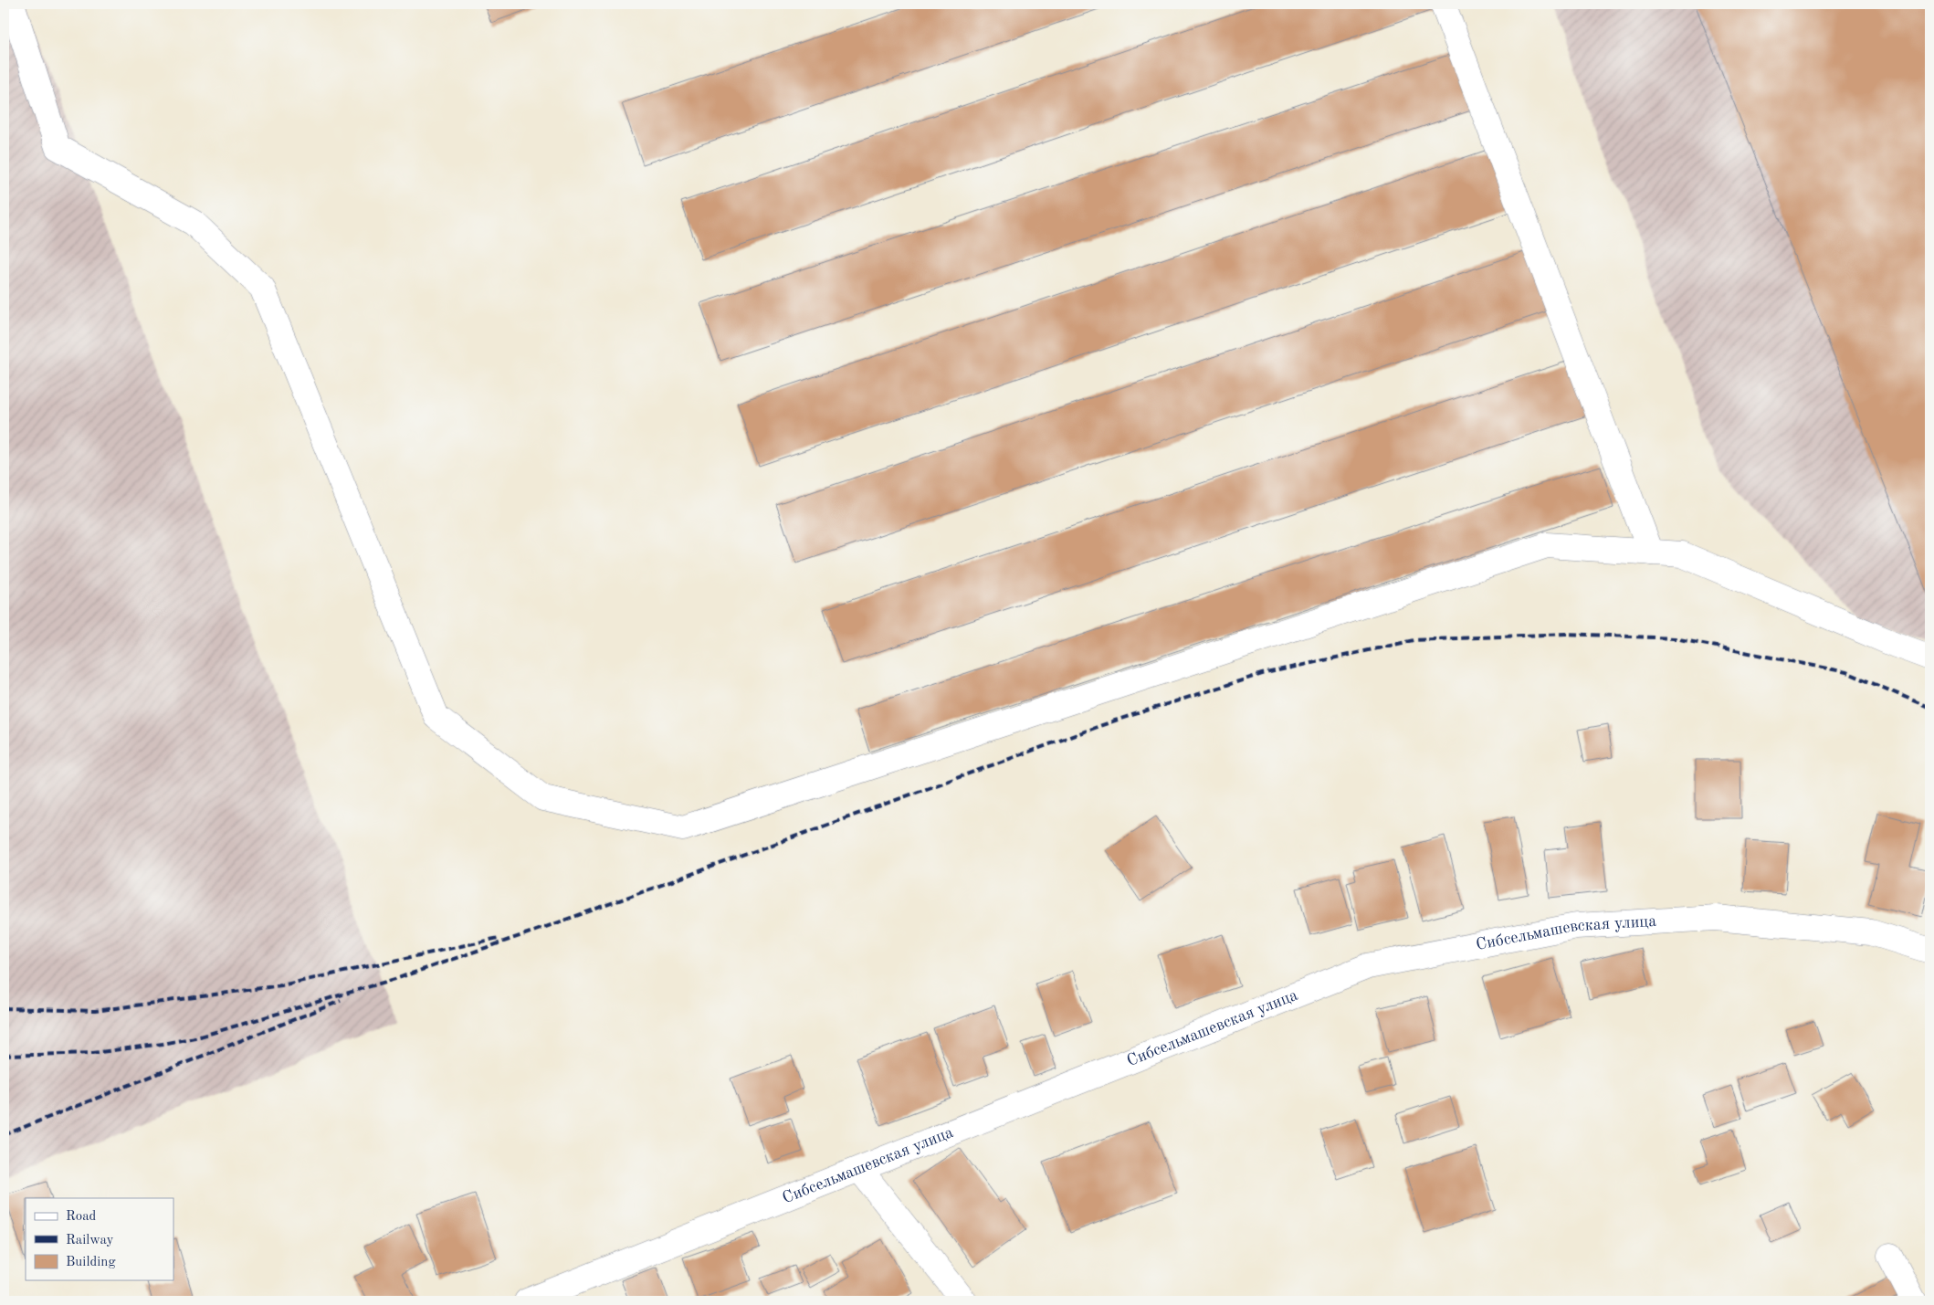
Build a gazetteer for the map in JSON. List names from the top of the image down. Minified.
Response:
{"streets":{"street":["Сибсельмашевская улица"]},"legend":["Road","Railway","Building"]}
